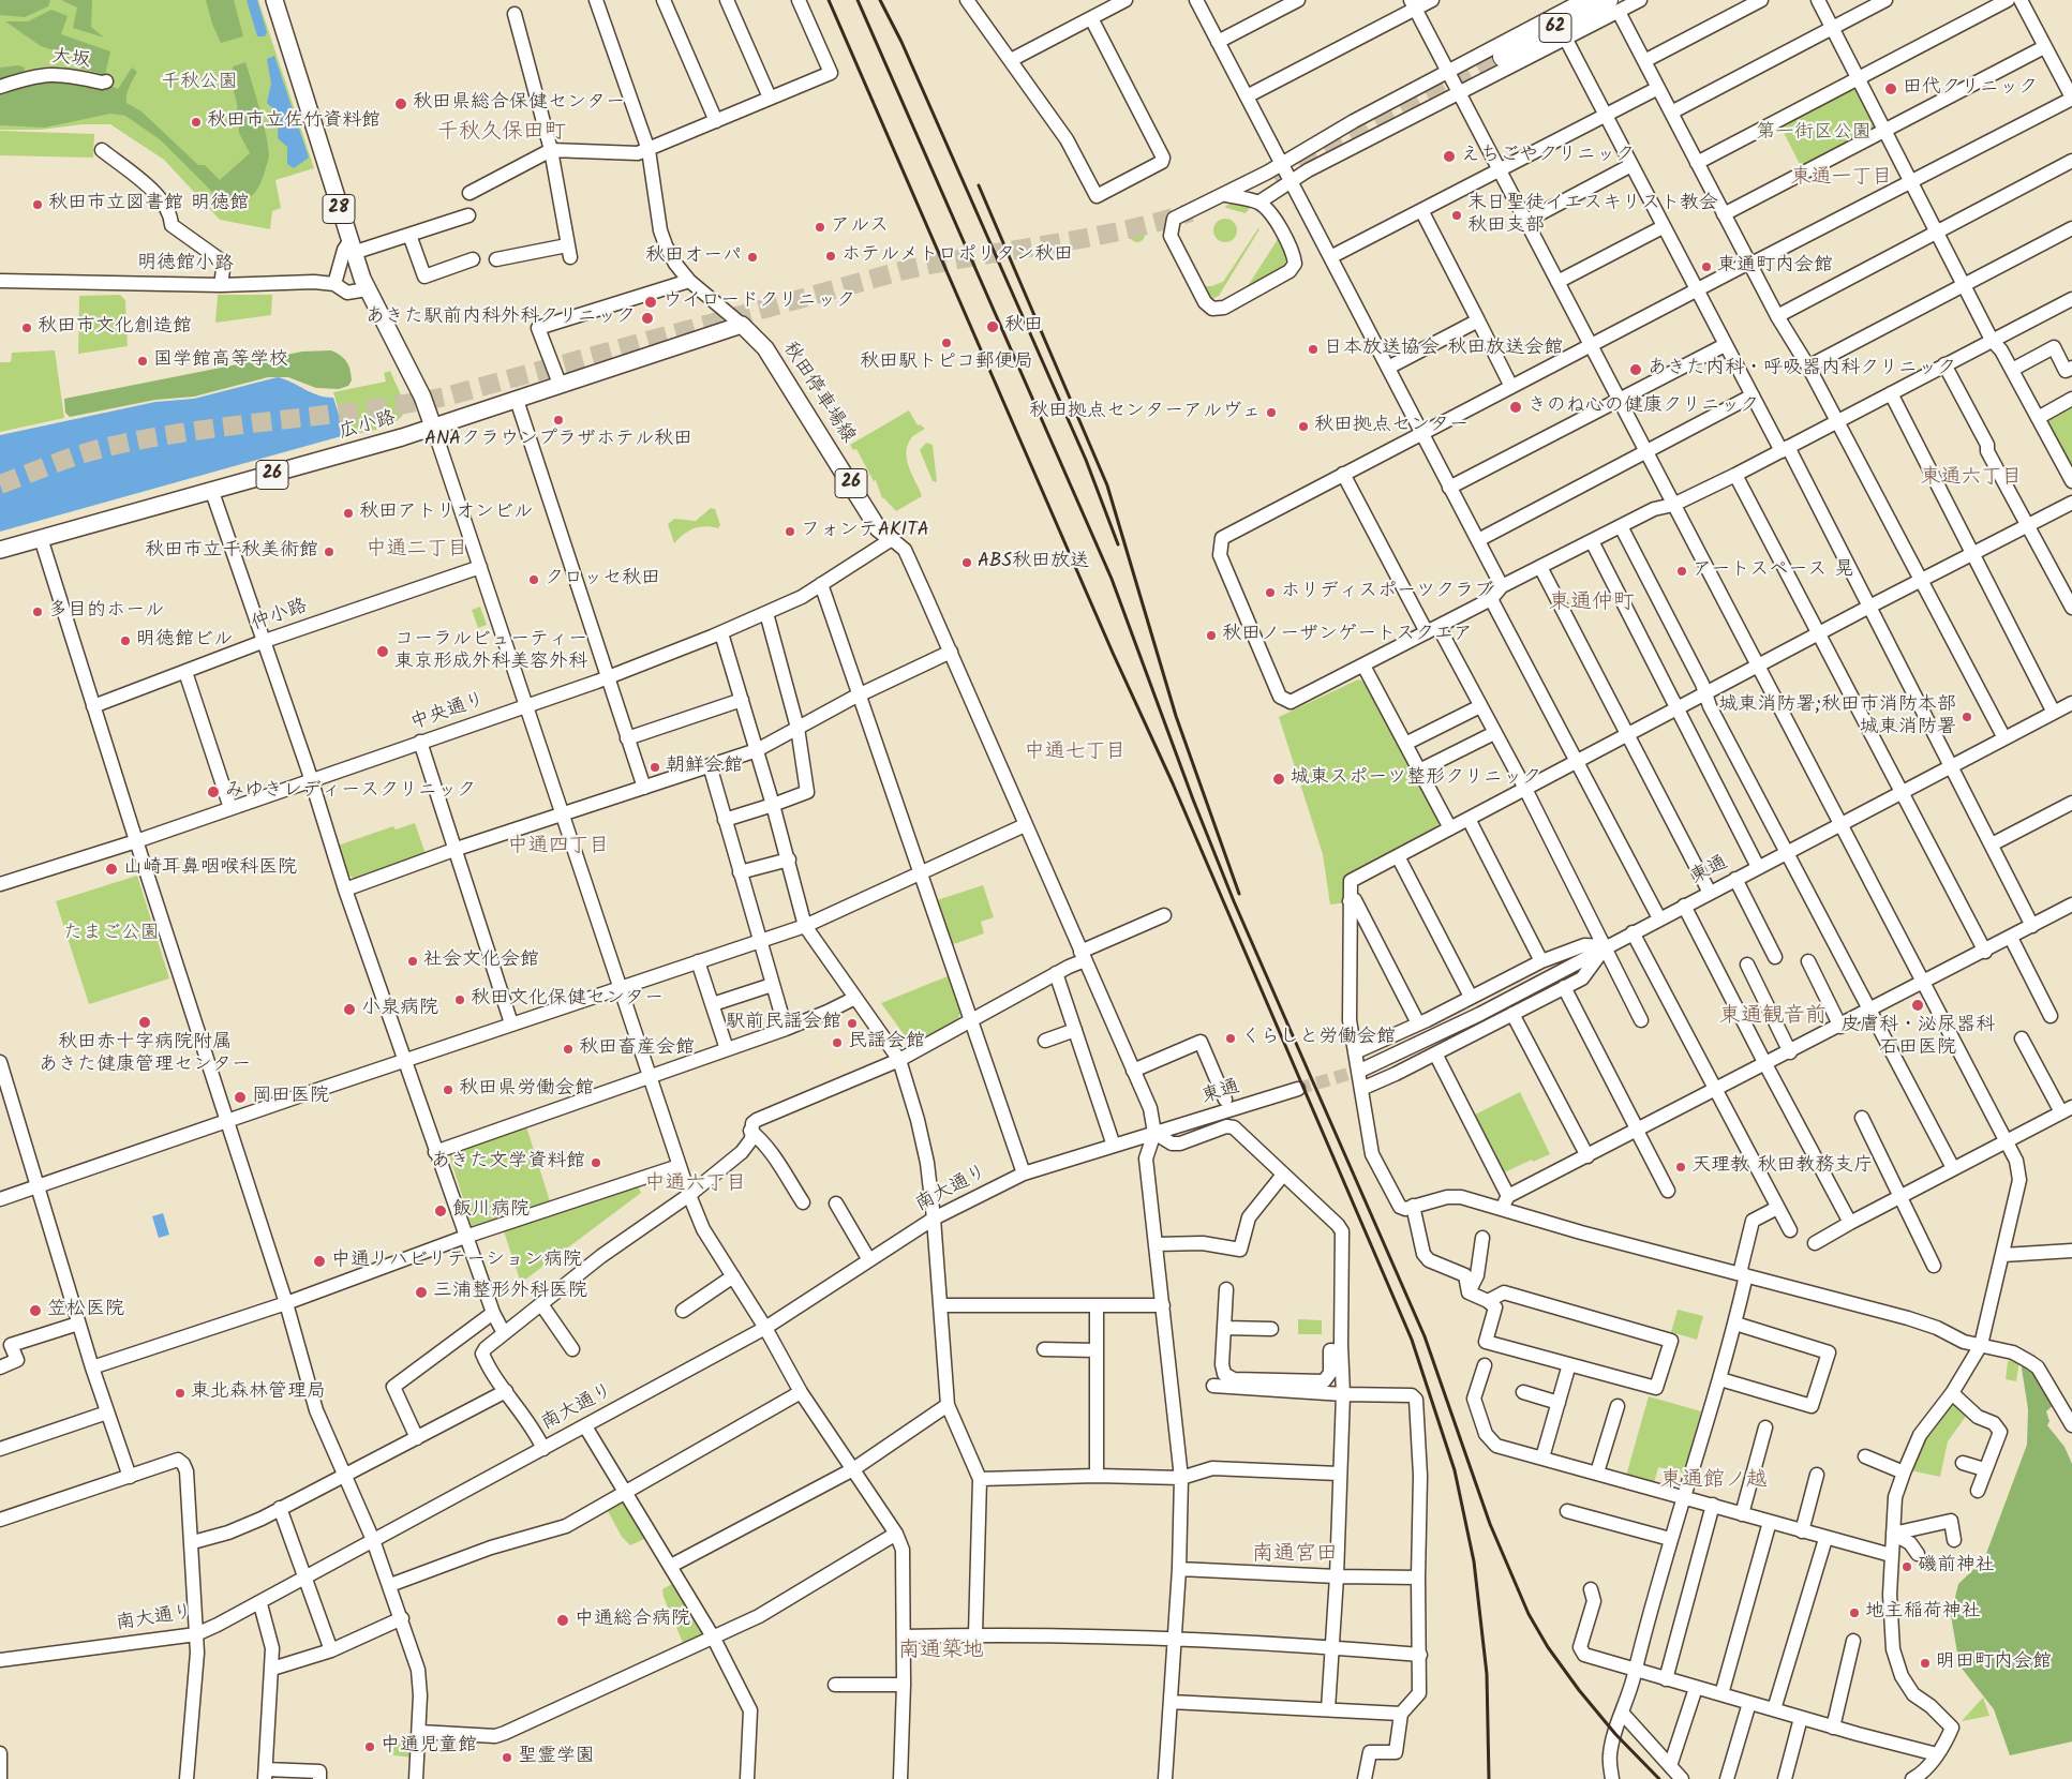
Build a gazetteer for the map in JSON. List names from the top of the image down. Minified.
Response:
{"streets":{"highway":["62"],"main road":["28","秋田停車場線","広小路","26"],"street":["大坂","明徳館小路","仲小路","中央通り","東通","南大通り"]},"crossings":[["28","明徳館小路"],["28","広小路"],["秋田停車場線","広小路"],["秋田停車場線","中央通り"],["東通","南大通り"]],"districts":["千秋久保田町","東通一丁目","東通六丁目","中通二丁目","東通仲町","中通七丁目","中通四丁目","東通観音前","中通六丁目","東通館ノ越","南通宮田","南通築地"],"parks":["千秋公園","第一街区公園","たまご公園"],"places":["田代クリニック","秋田県総合保健センター","秋田市立佐竹資料館","えちごやクリニック","秋田市立図書館 明徳館","末日聖徒イエスキリスト教会 秋田支部","アルス","ホテルメトロポリタン秋田","秋田オーパ","東通町内会館","ウイロードクリニック","あきた駅前内科外科クリニック","秋田","秋田市文化創造館","秋田駅トピコ郵便局","日本放送協会 秋田放送会館","国学館高等学校","あきた内科・呼吸器内科クリニック","きのね心の健康クリニック","秋田拠点センターアルヴェ","ANAクラウンプラザホテル秋田","秋田拠点センター","秋田アトリオンビル","フォンテAKITA","秋田市立千秋美術館","ABS秋田放送","アートスペース 晃","クロッセ秋田","ホリディスポーツクラブ","多目的ホール","秋田ノーザンゲートスクエア","明徳館ビル","コーラルビューティー 東京形成外科美容外科","城東消防署;秋田市消防本部 城東消防署","朝鮮会館","城東スポーツ整形クリニック","みゆきレディースクリニック","山崎耳鼻咽喉科医院","社会文化会館","秋田文化保健センター","皮膚科・泌尿器科 石田医院","小泉病院","秋田赤十字病院附属 あきた健康管理センター","駅前民謡会館","くらしと労働会館","民謡会館","秋田畜産会館","秋田県労働会館","岡田医院","あきた文学資料館","天理教 秋田教務支庁","飯川病院","中通リハビリテーション病院","三浦整形外科医院","笠松医院","東北森林管理局","磯前神社","地主稲荷神社","中通総合病院","明田町内会館","中通児童館","聖霊学園"]}
